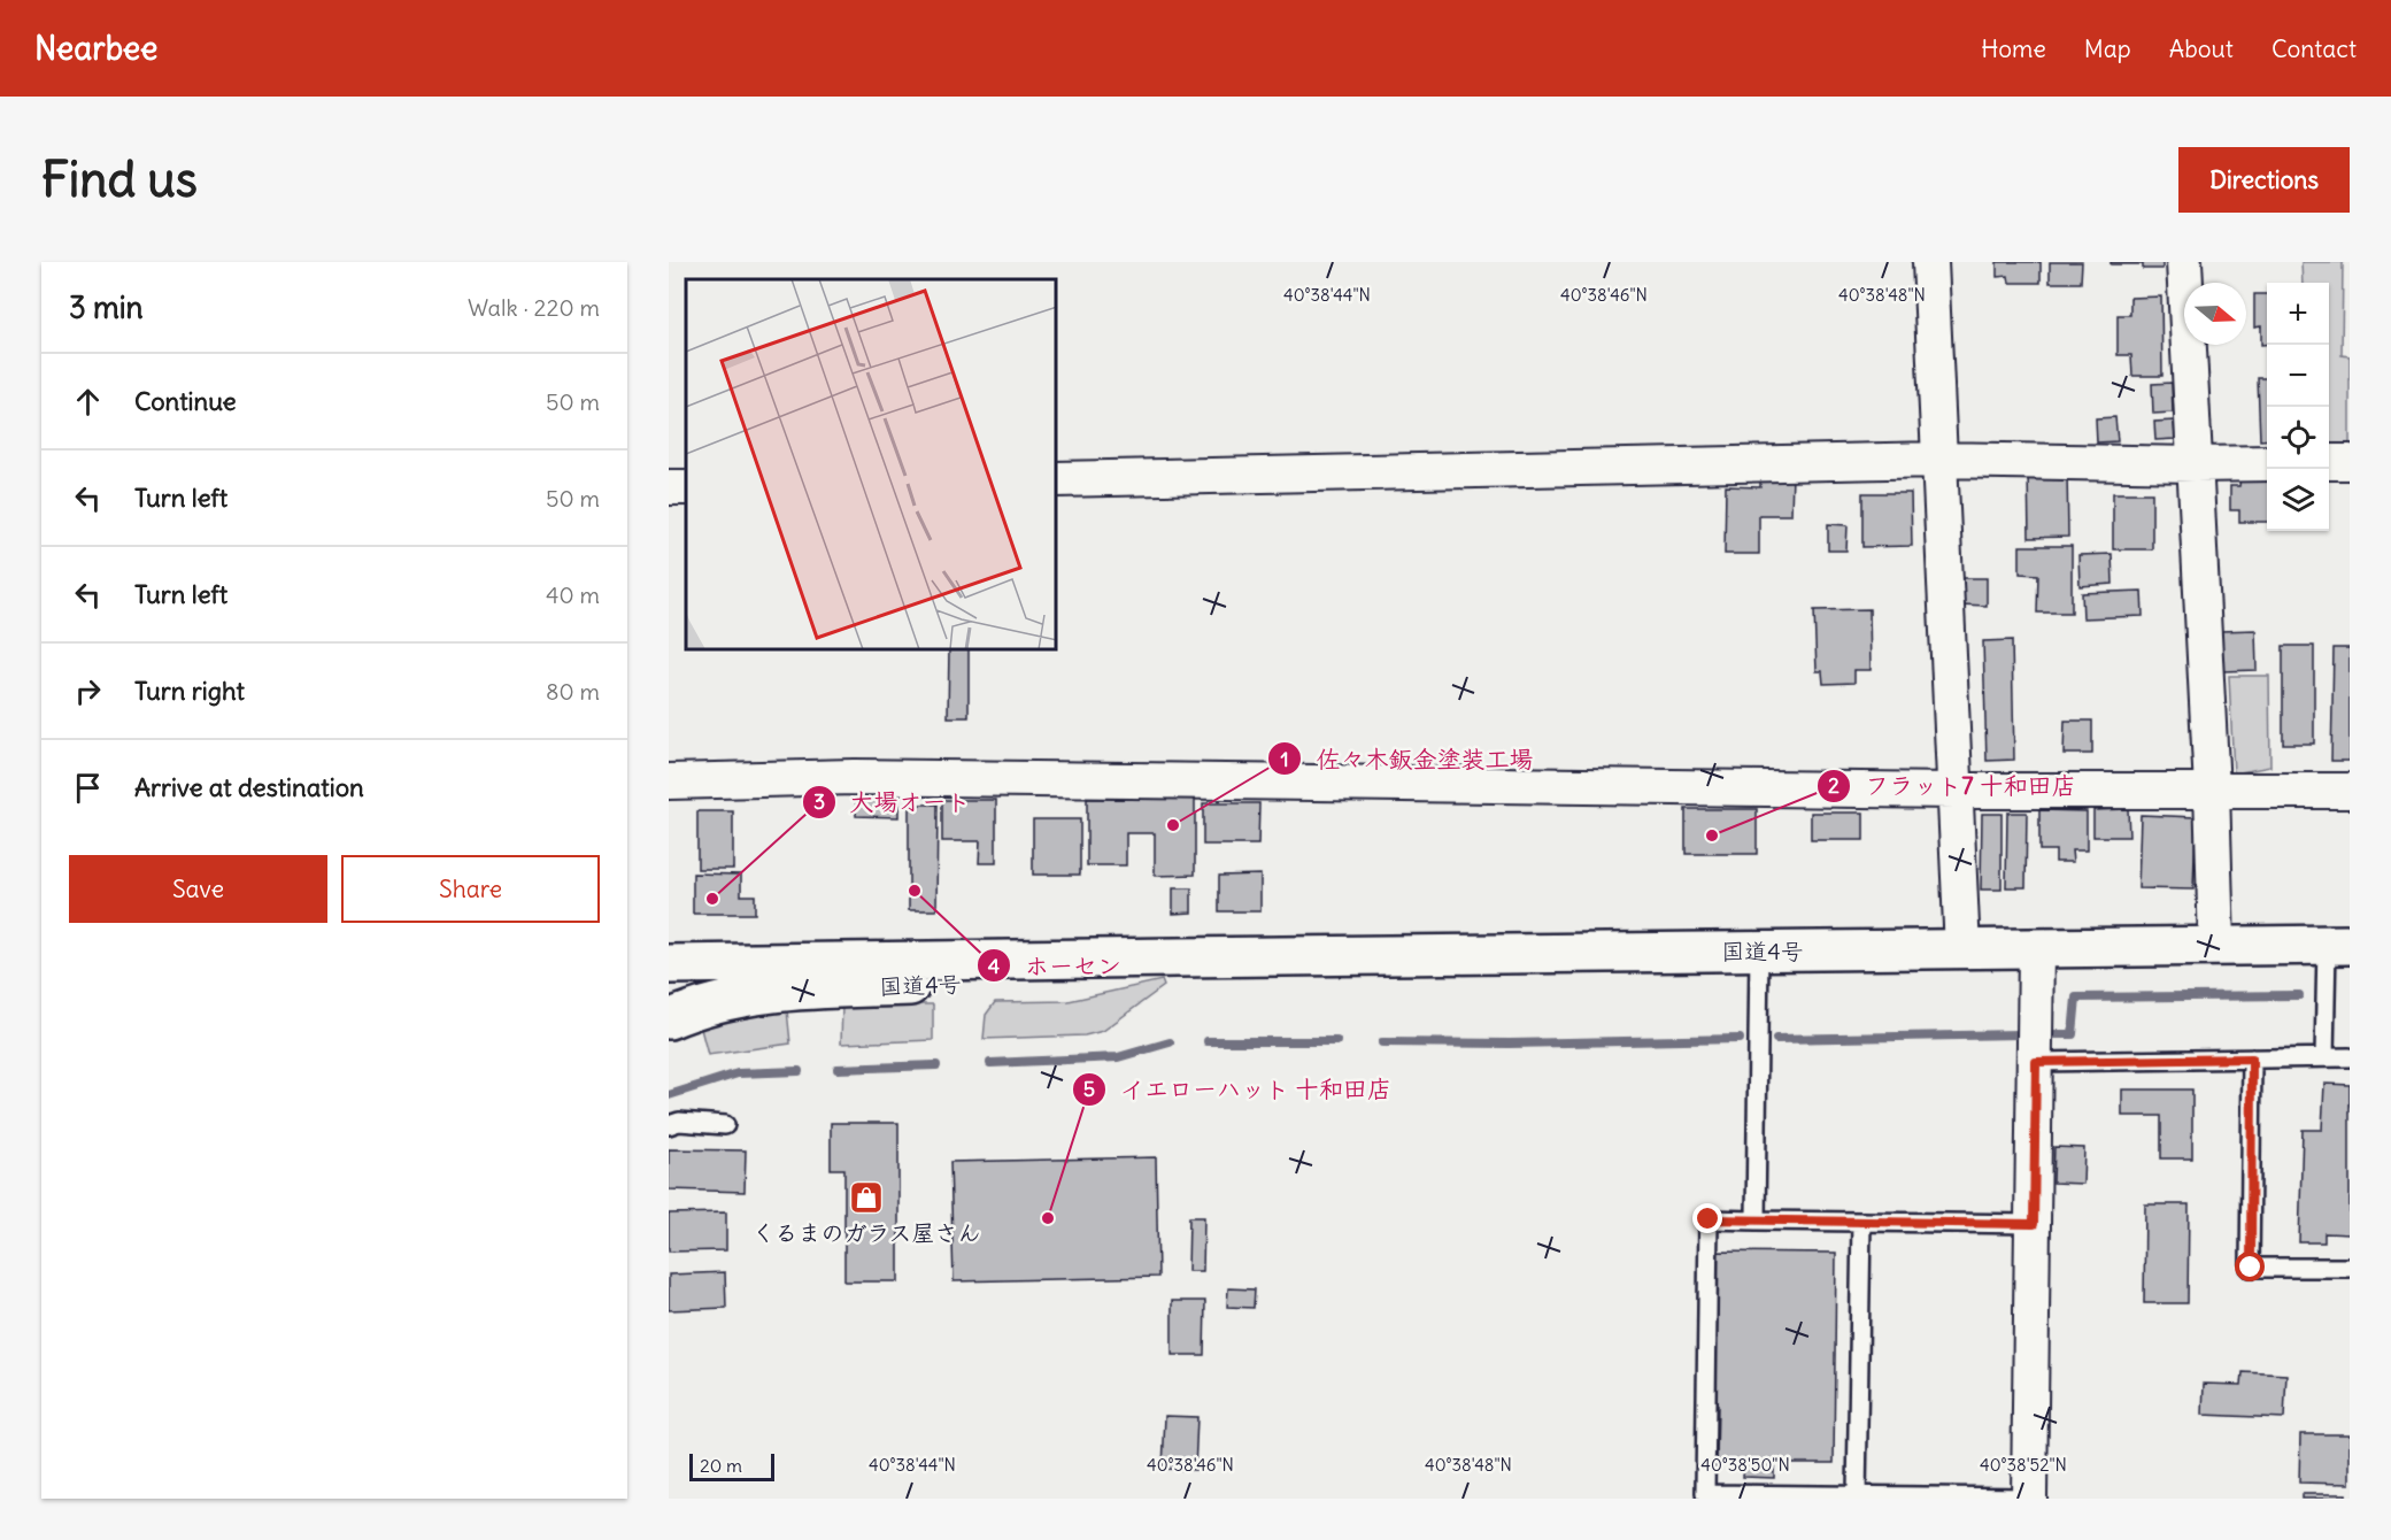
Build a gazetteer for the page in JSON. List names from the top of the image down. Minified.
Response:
{"streets":{"highway":["国道4号"]},"places":{"other":["佐々木鈑金塗装工場","フラット7 十和田店","ホーセン","大場オート","イエローハット 十和田店"],"shop":["くるまのガラス屋さん"]},"scale_bar":"20 m","north":"right","page":{"header":"Nearbee","nav":["Home","Map","About","Contact"],"buttons":["Directions",["Save","Share"]],"title":"Find us","heading":["3 min","Walk · 220 m"],"map_buttons":["+","−"],"list":[["Continue","50 m"],["Turn left","50 m"],["Turn left","40 m"],["Turn right","80 m"],"Arrive at destination"],"scale":"20 m"},"coordinates":["40°38'44\"N","40°38'46\"N","40°38'48\"N","40°38'50\"N","40°38'52\"N"]}
